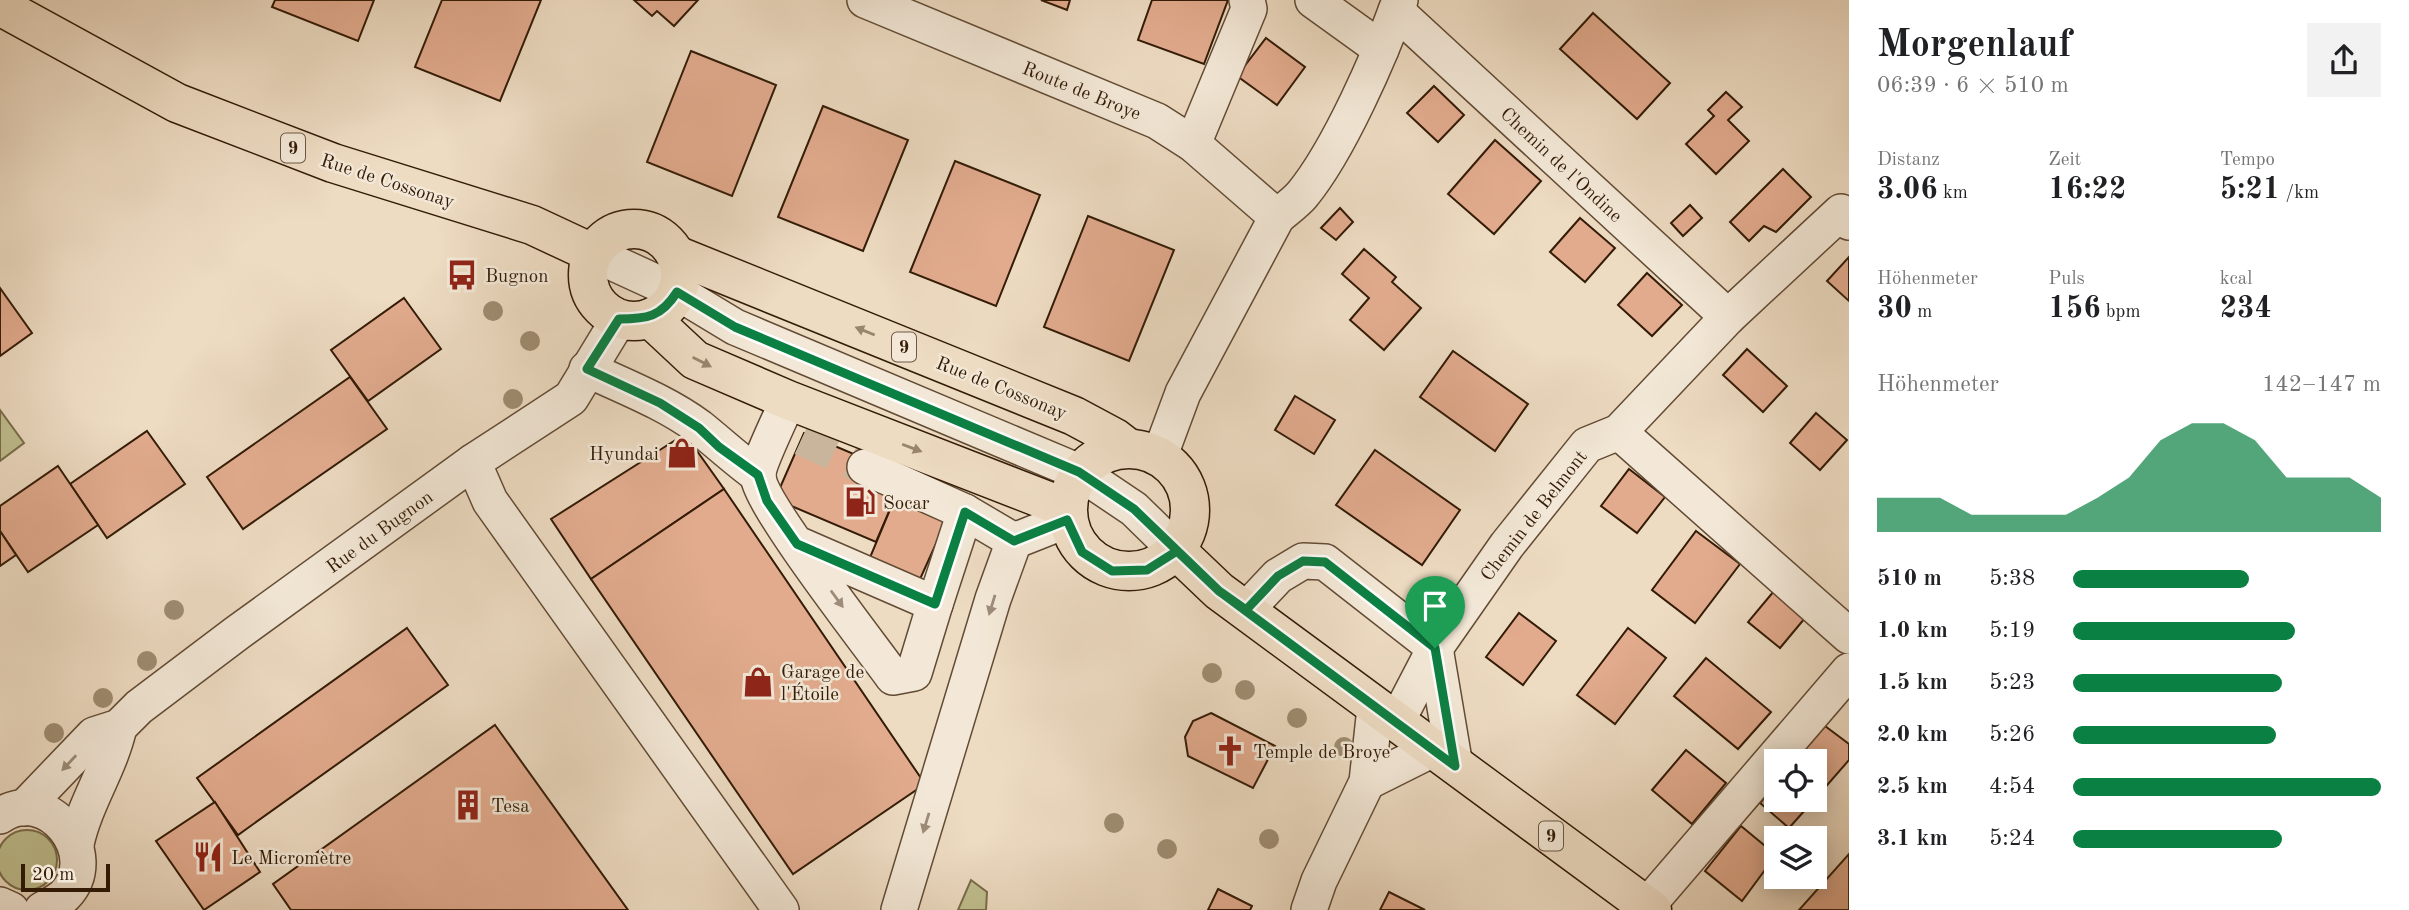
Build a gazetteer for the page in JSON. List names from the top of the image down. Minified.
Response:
{"streets":{"main road":["9","Rue de Cossonay"],"street":["Route de Broye","Chemin de l'Ondine","Chemin de Belmont","Rue du Bugnon"]},"crossings":[["9","Rue de Cossonay"],["9","Chemin de Belmont"],["Chemin de l'Ondine","Chemin de Belmont"]],"places":{"bus stop":["Bugnon"],"shop":["Hyundai","Garage de l'Étoile"],"fuel station":["Socar"],"church":["Temple de Broye"],"building":["Tesa"],"restaurant":["Le Micromètre"]},"scale_bar":"20 m","page":{"heading":["Morgenlauf","06:39 · 6 × 510 m"],"stats":[["Distanz","3.06 km"],["Zeit","16:22"],["Tempo","5:21 /km"],["Höhenmeter","30 m"],["Puls","156 bpm"],["kcal","234"]],"chart":["Höhenmeter","142–147 m"],"list":[{"name":"510 m","note":"5:38"},{"name":"1.0 km","note":"5:19"},{"name":"1.5 km","note":"5:23"},{"name":"2.0 km","note":"5:26"},{"name":"2.5 km","note":"4:54"},{"name":"3.1 km","note":"5:24"}],"scale":"20 m"}}
